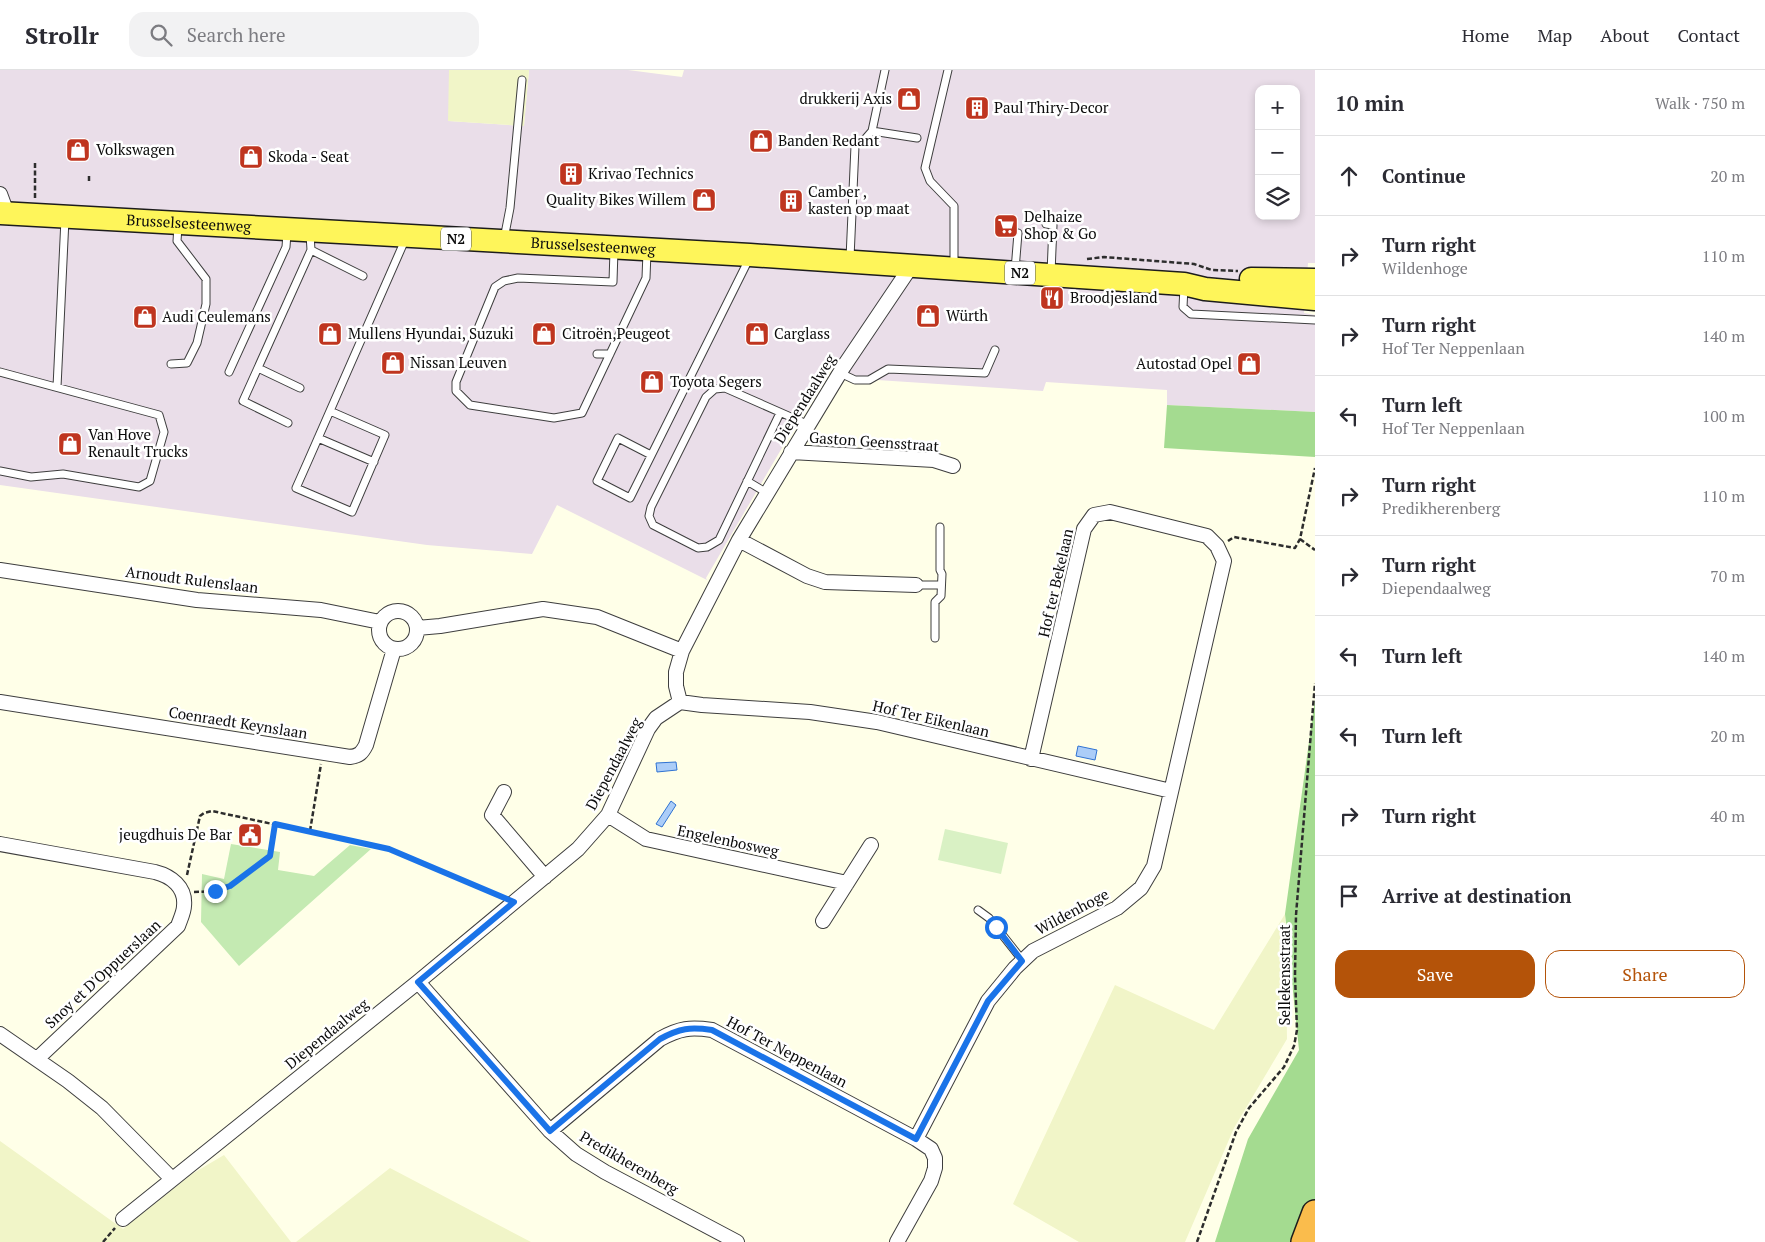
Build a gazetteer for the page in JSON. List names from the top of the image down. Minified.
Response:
{"streets":{"main road":["Brusselsesteenweg","N2"],"street":["Diependaalweg","Gaston Geensstraat","Arnoudt Rulenslaan","Hof ter Bekelaan","Hof Ter Eikenlaan","Coenraedt Keynslaan","Engelenbosweg","Wildenhoge","Snoy et D'Oppuerslaan","Hof Ter Neppenlaan","Predikherenberg"],"path":["Sellekensstraat"]},"crossings":[["Brusselsesteenweg","Diependaalweg"],["Diependaalweg","Gaston Geensstraat"],["Diependaalweg","Hof Ter Eikenlaan"],["Diependaalweg","Engelenbosweg"],["Diependaalweg","Predikherenberg"],["Arnoudt Rulenslaan","Coenraedt Keynslaan"],["Hof ter Bekelaan","Hof Ter Eikenlaan"],["Hof ter Bekelaan","Wildenhoge"],["Hof Ter Eikenlaan","Wildenhoge"],["Wildenhoge","Hof Ter Neppenlaan"],["Hof Ter Neppenlaan","Predikherenberg"]],"places":{"shop":["drukkerij Axis","Banden Redant","Volkswagen","Skoda - Seat","Quality Bikes Willem","Würth","Audi Ceulemans","Mullens Hyundai, Suzuki","Citroën,Peugeot","Carglass","Nissan Leuven","Autostad Opel","Toyota Segers","Van Hove Renault Trucks"],"building":["Paul Thiry-Decor","Krivao Technics","Camber , kasten op maat"],"supermarket":["Delhaize Shop & Go"],"restaurant":["Broodjesland"],"public building":["jeugdhuis De Bar"]},"page":{"header":"Strollr","search":"Search here","nav":["Home","Map","About","Contact"],"heading":["10 min","Walk · 750 m"],"map_buttons":["+","−"],"list":[["Continue","20 m"],["Turn right","Wildenhoge","110 m"],["Turn right","Hof Ter Neppenlaan","140 m"],["Turn left","Hof Ter Neppenlaan","100 m"],["Turn right","Predikherenberg","110 m"],["Turn right","Diependaalweg","70 m"],["Turn left","140 m"],["Turn left","20 m"],["Turn right","40 m"],"Arrive at destination"],"buttons":["Save","Share"]}}
